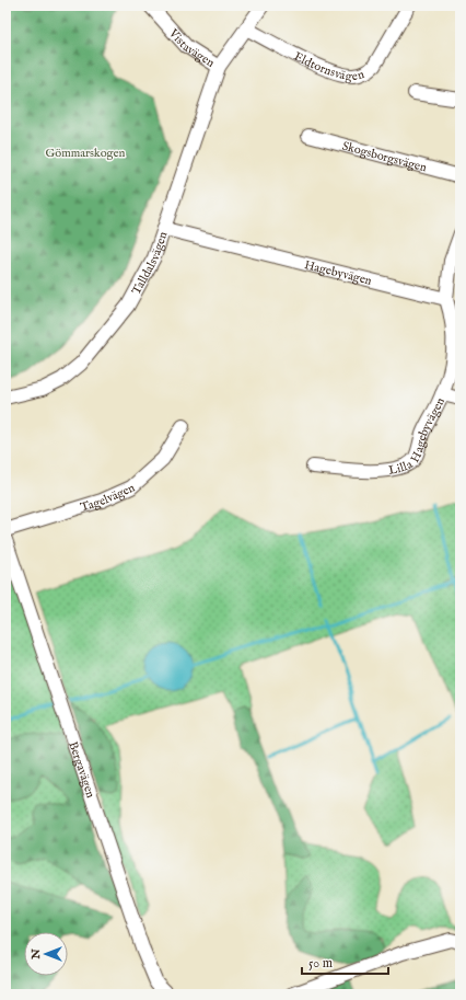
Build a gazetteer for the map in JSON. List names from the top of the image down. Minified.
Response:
{"streets":{"street":["Vistavägen","Eldtornsvägen","Skogsborgsvägen","Talldalsvägen","Hagebyvägen","Lilla Hagebyvägen","Tagelvägen","Bergavägen"]},"crossings":[["Vistavägen","Talldalsvägen"],["Eldtornsvägen","Talldalsvägen"],["Talldalsvägen","Hagebyvägen"],["Hagebyvägen","Lilla Hagebyvägen"]],"parks":["Gömmarskogen"],"scale_bar":"50 m","north":"left"}
